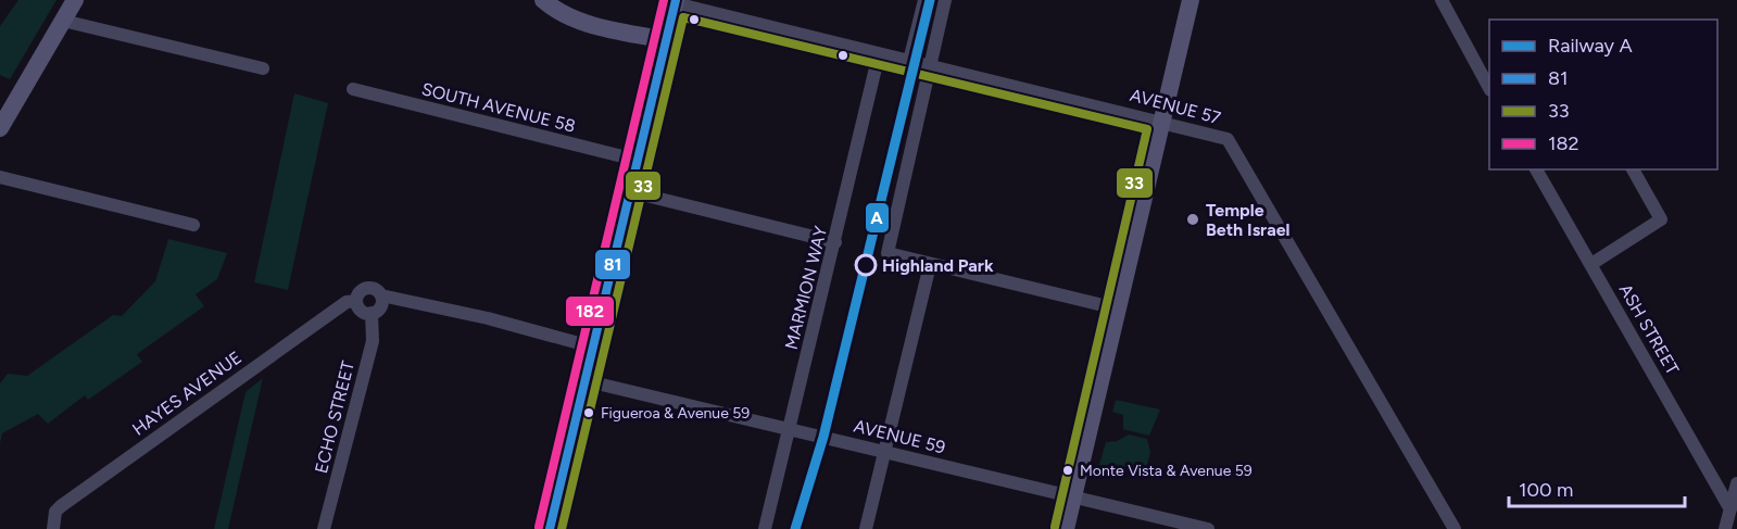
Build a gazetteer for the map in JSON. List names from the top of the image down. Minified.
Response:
{"streets":{"street":["AVENUE 57","SOUTH AVENUE 58","MARMION WAY","ASH STREET","HAYES AVENUE","ECHO STREET","AVENUE 59"]},"crossings":[["AVENUE 57","MARMION WAY"],["MARMION WAY","AVENUE 59"],["HAYES AVENUE","ECHO STREET"]],"places":["Temple Beth Israel","Highland Park","Figueroa & Avenue 59","Monte Vista & Avenue 59"],"lines":["rail line A","transit line 81","transit line 182","transit line 33"],"legend":["Railway A","81","33","182"],"scale_bar":"100 m"}
